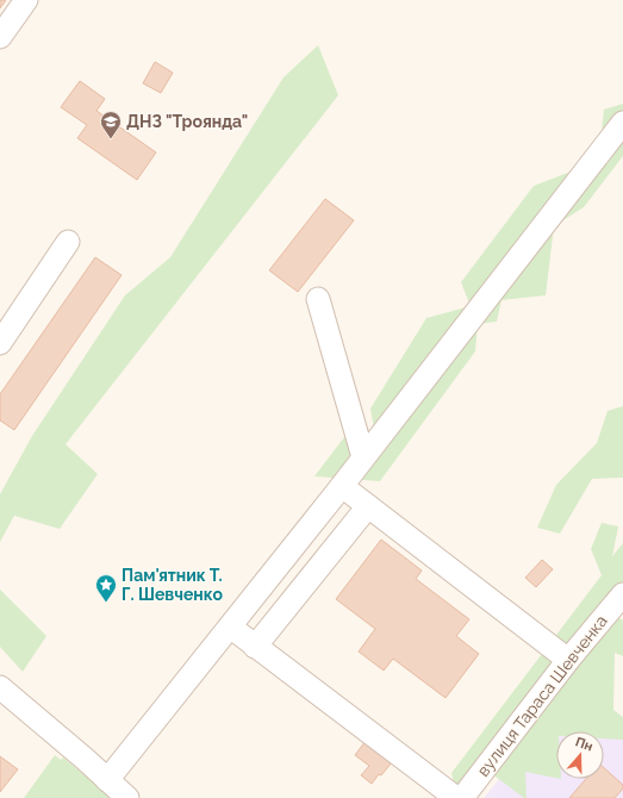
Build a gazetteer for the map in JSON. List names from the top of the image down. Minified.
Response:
{"streets":{"street":["вулиця Тараса Шевченка"]},"places":{"school or university":["ДНЗ \"Троянда\""],"place":["Пам'ятник Т. Г. Шевченко"]},"north":"top"}
